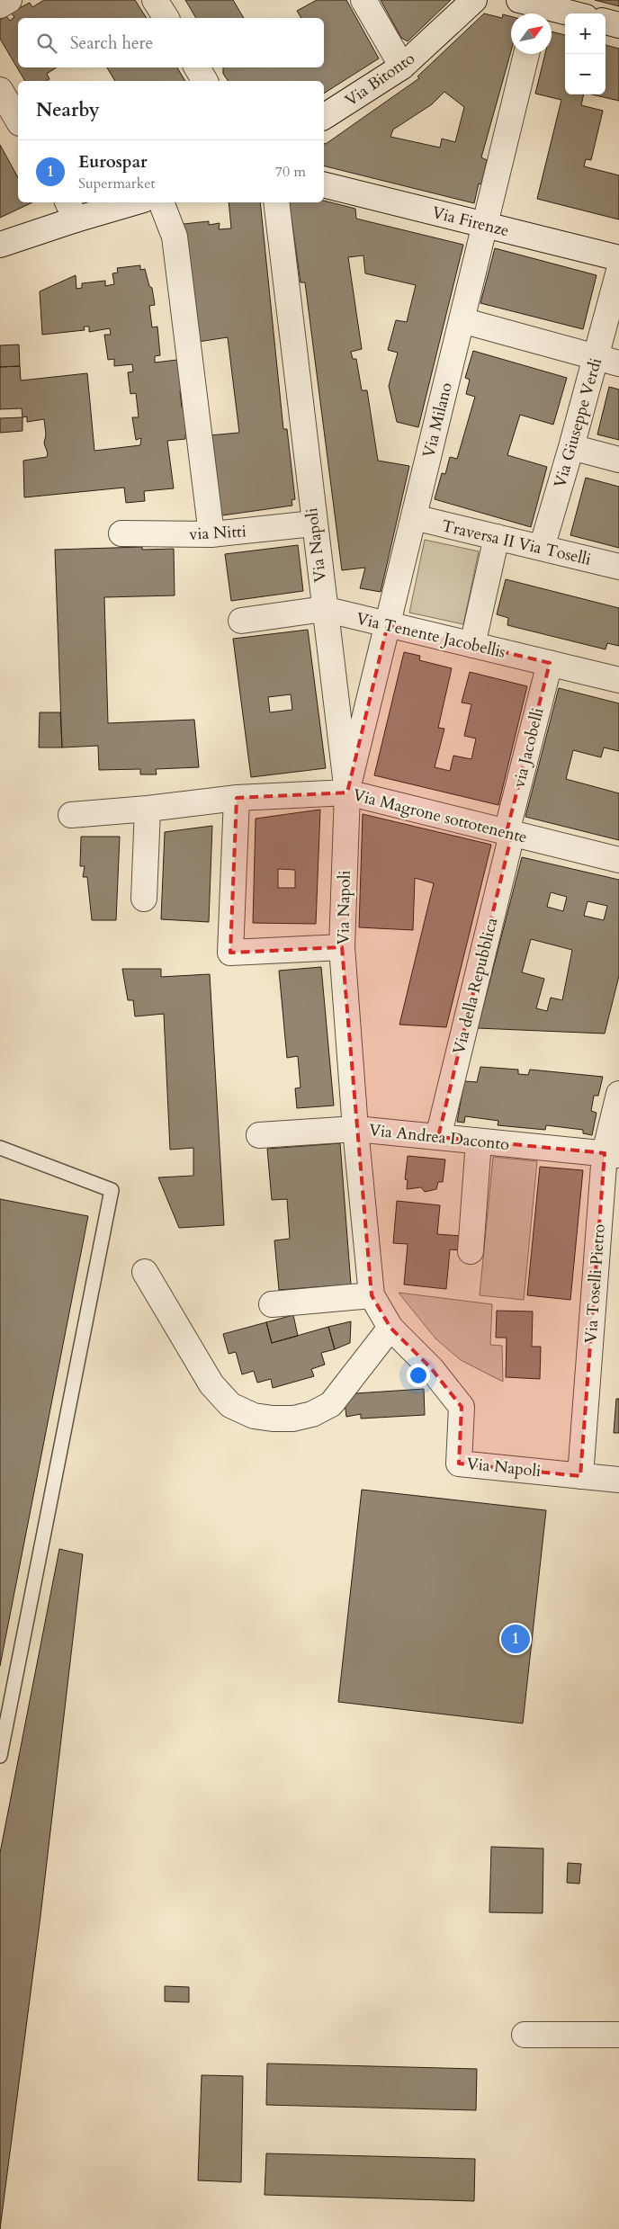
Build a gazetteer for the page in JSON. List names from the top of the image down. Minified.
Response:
{"streets":{"street":["Via Bitonto","Via Firenze","Via Milano","Via Giuseppe Verdi","via Nitti","Traversa II Via Toselli","Via Napoli","Via Tenente Jacobellis","via Jacobelli","Via Magrone sottotenente","Via della Repubblica","Via Andrea Daconto","Via Toselli Pietro"]},"crossings":[["Via Firenze","Via Milano"],["Via Milano","Traversa II Via Toselli"],["Via Milano","Via Napoli"],["Via Milano","Via Tenente Jacobellis"],["Via Milano","Via Magrone sottotenente"],["Via Giuseppe Verdi","Traversa II Via Toselli"],["via Nitti","Via Napoli"],["Via Napoli","Via Tenente Jacobellis"],["Via Napoli","Via Magrone sottotenente"],["Via Napoli","Via Andrea Daconto"],["Via Napoli","Via Toselli Pietro"],["Via Tenente Jacobellis","via Jacobelli"],["via Jacobelli","Via Magrone sottotenente"],["via Jacobelli","Via della Repubblica"],["Via Magrone sottotenente","Via della Repubblica"],["Via della Repubblica","Via Andrea Daconto"],["Via Andrea Daconto","Via Toselli Pietro"]],"north":"top right","page":{"map_buttons":["+","−"],"search":"Search here","heading":"Nearby","list":[{"mark":"1","name":"Eurospar","note":"Supermarket","value":"70 m"}],"pins":"1"}}
